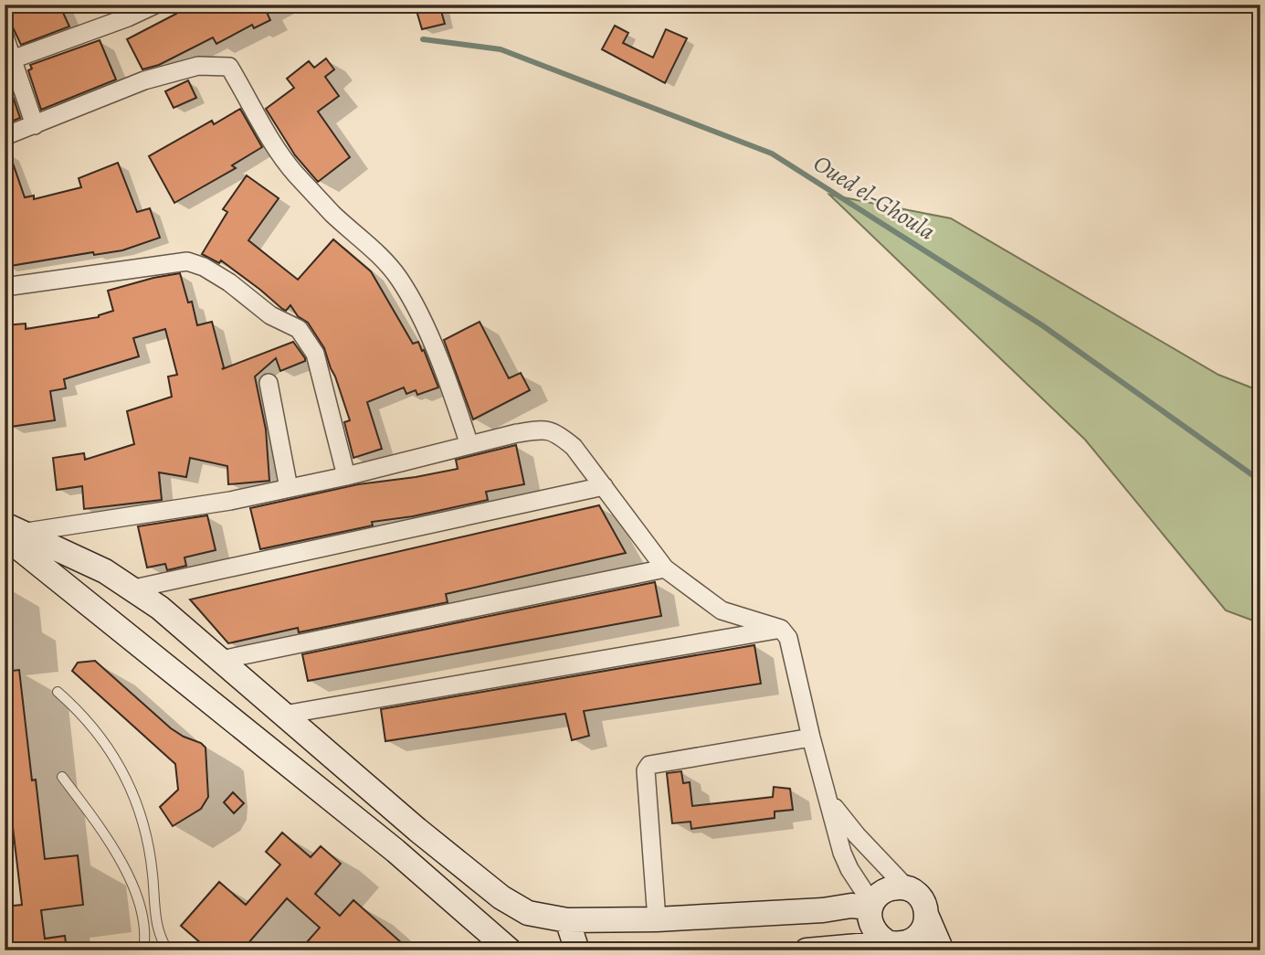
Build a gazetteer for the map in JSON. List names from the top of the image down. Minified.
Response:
{"water":["Oued el-Ghoula"]}
